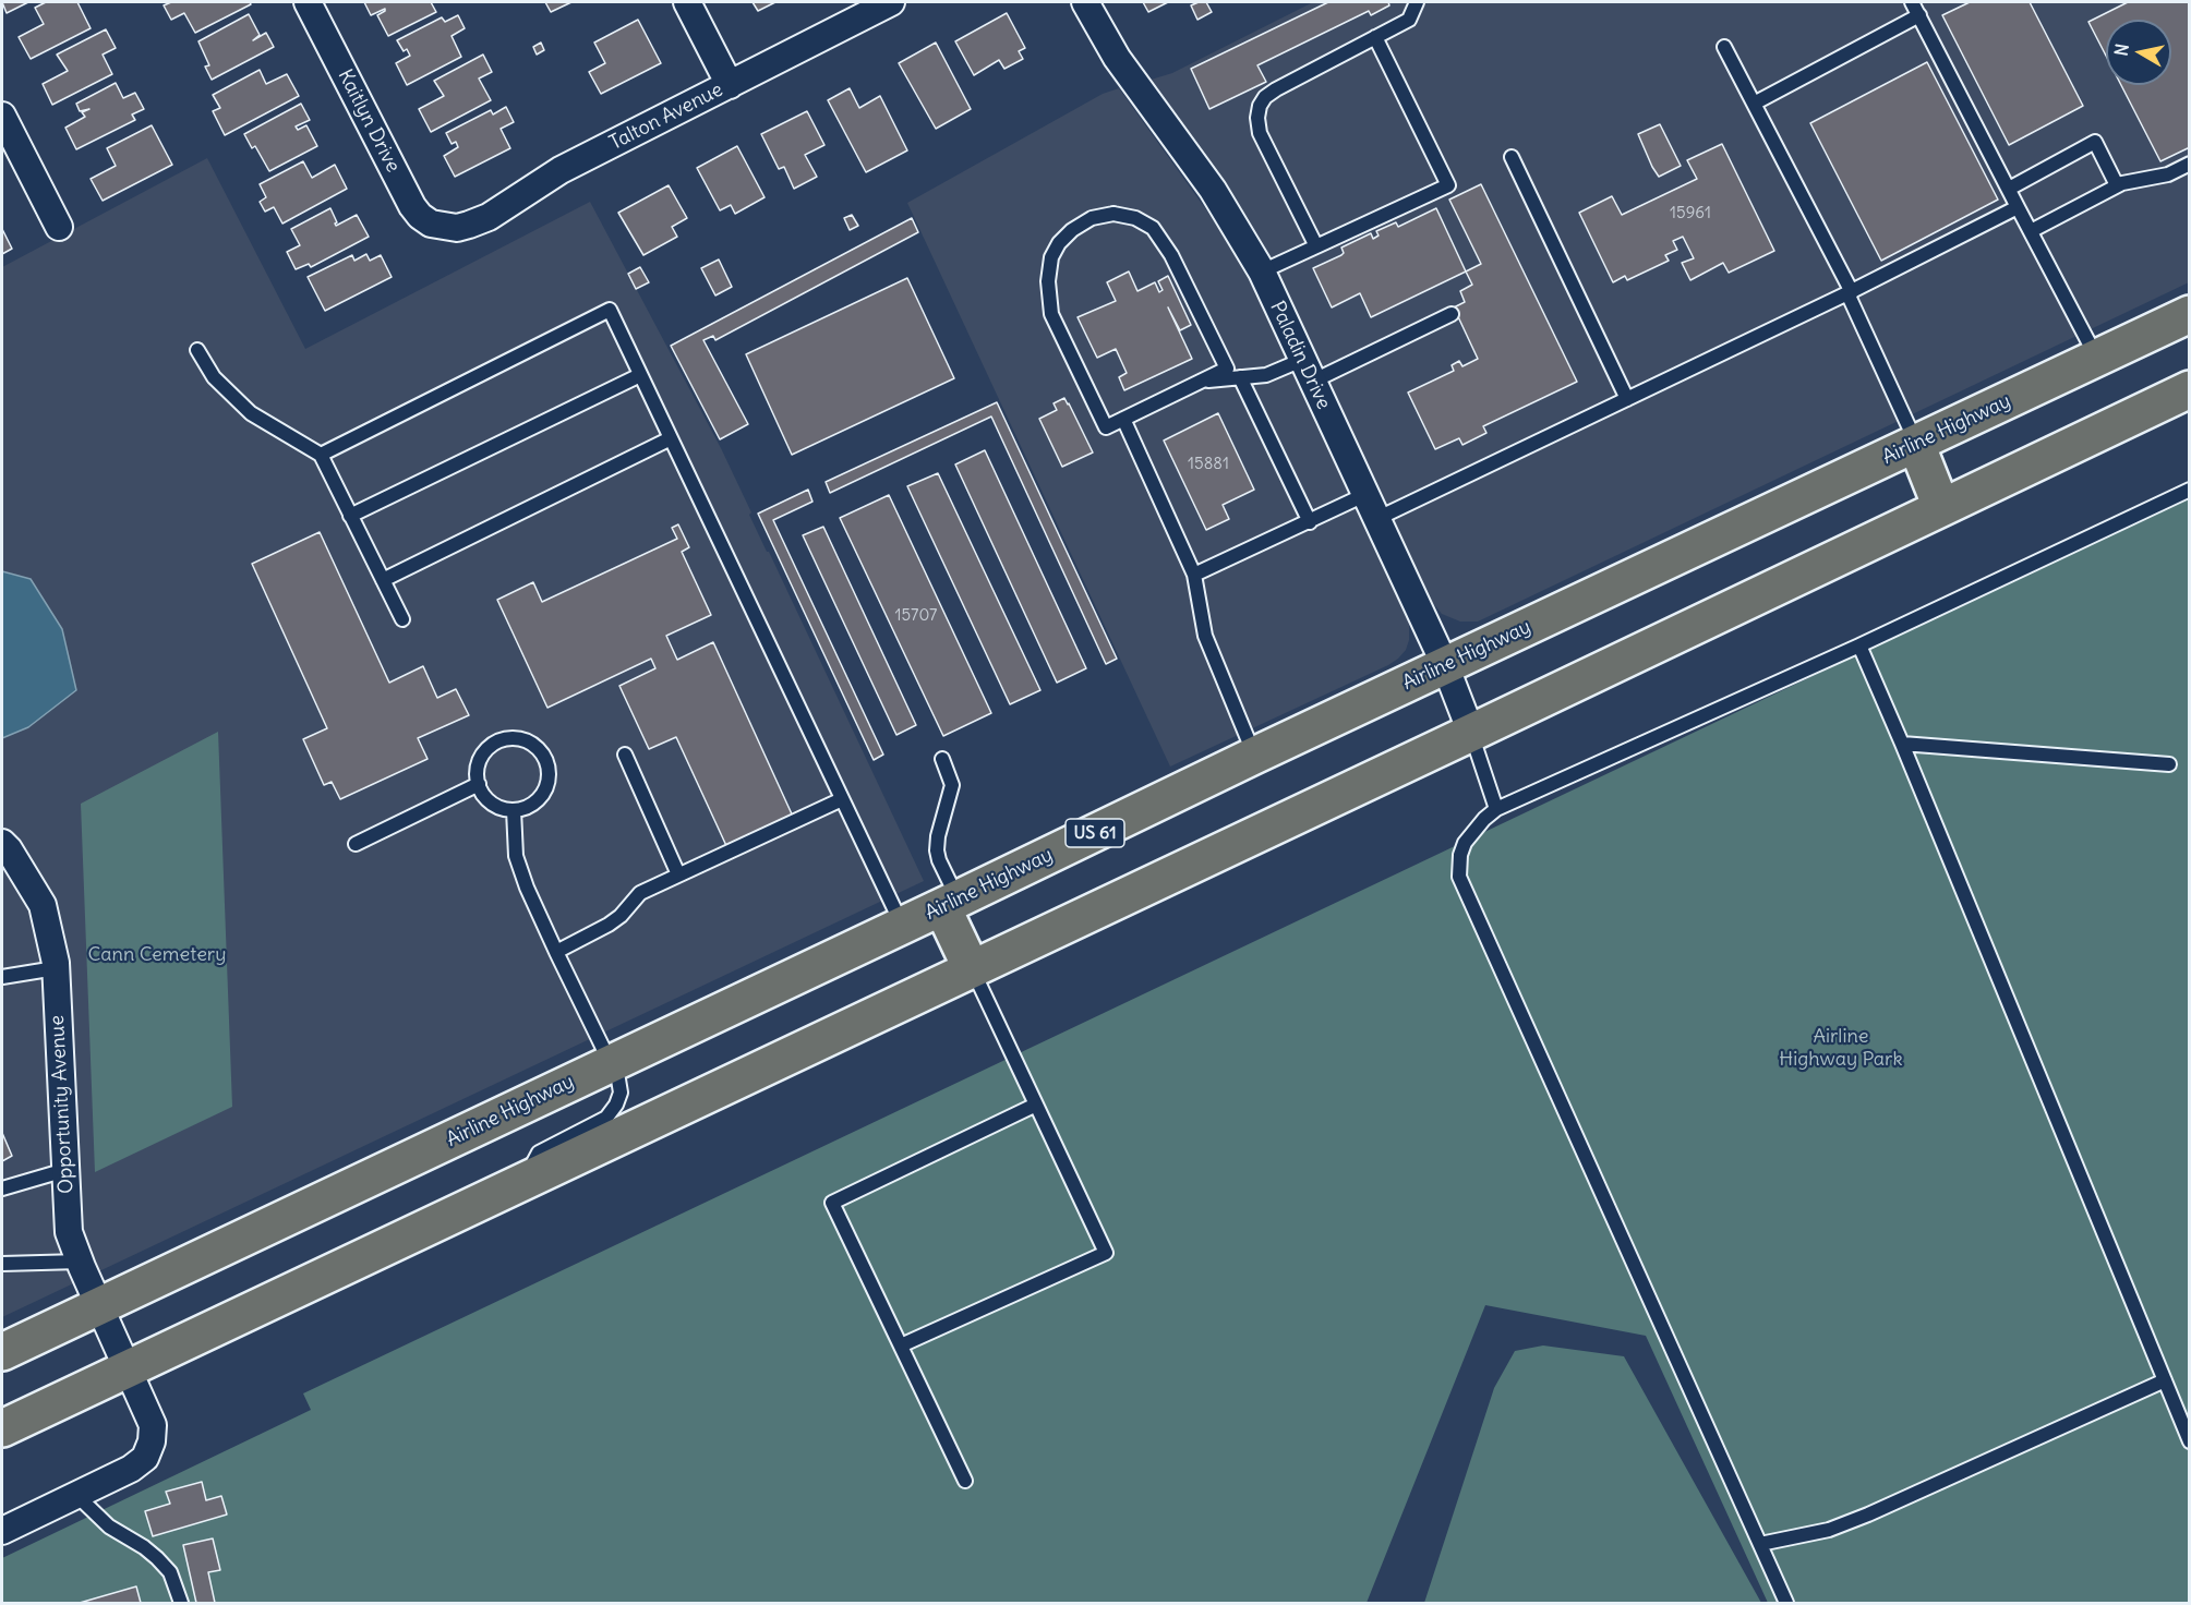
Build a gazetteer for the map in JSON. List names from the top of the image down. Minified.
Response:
{"streets":{"highway":["Airline Highway","US 61"],"street":["Talton Avenue","Kaitlyn Drive","Paladin Drive","Opportunity Avenue"]},"crossings":[["Talton Avenue","Kaitlyn Drive"],["Paladin Drive","Airline Highway"],["Airline Highway","Opportunity Avenue"]],"parks":["Cann Cemetery","Airline Highway Park"],"house_numbers":["15961","15881","15707"],"north":"left"}
